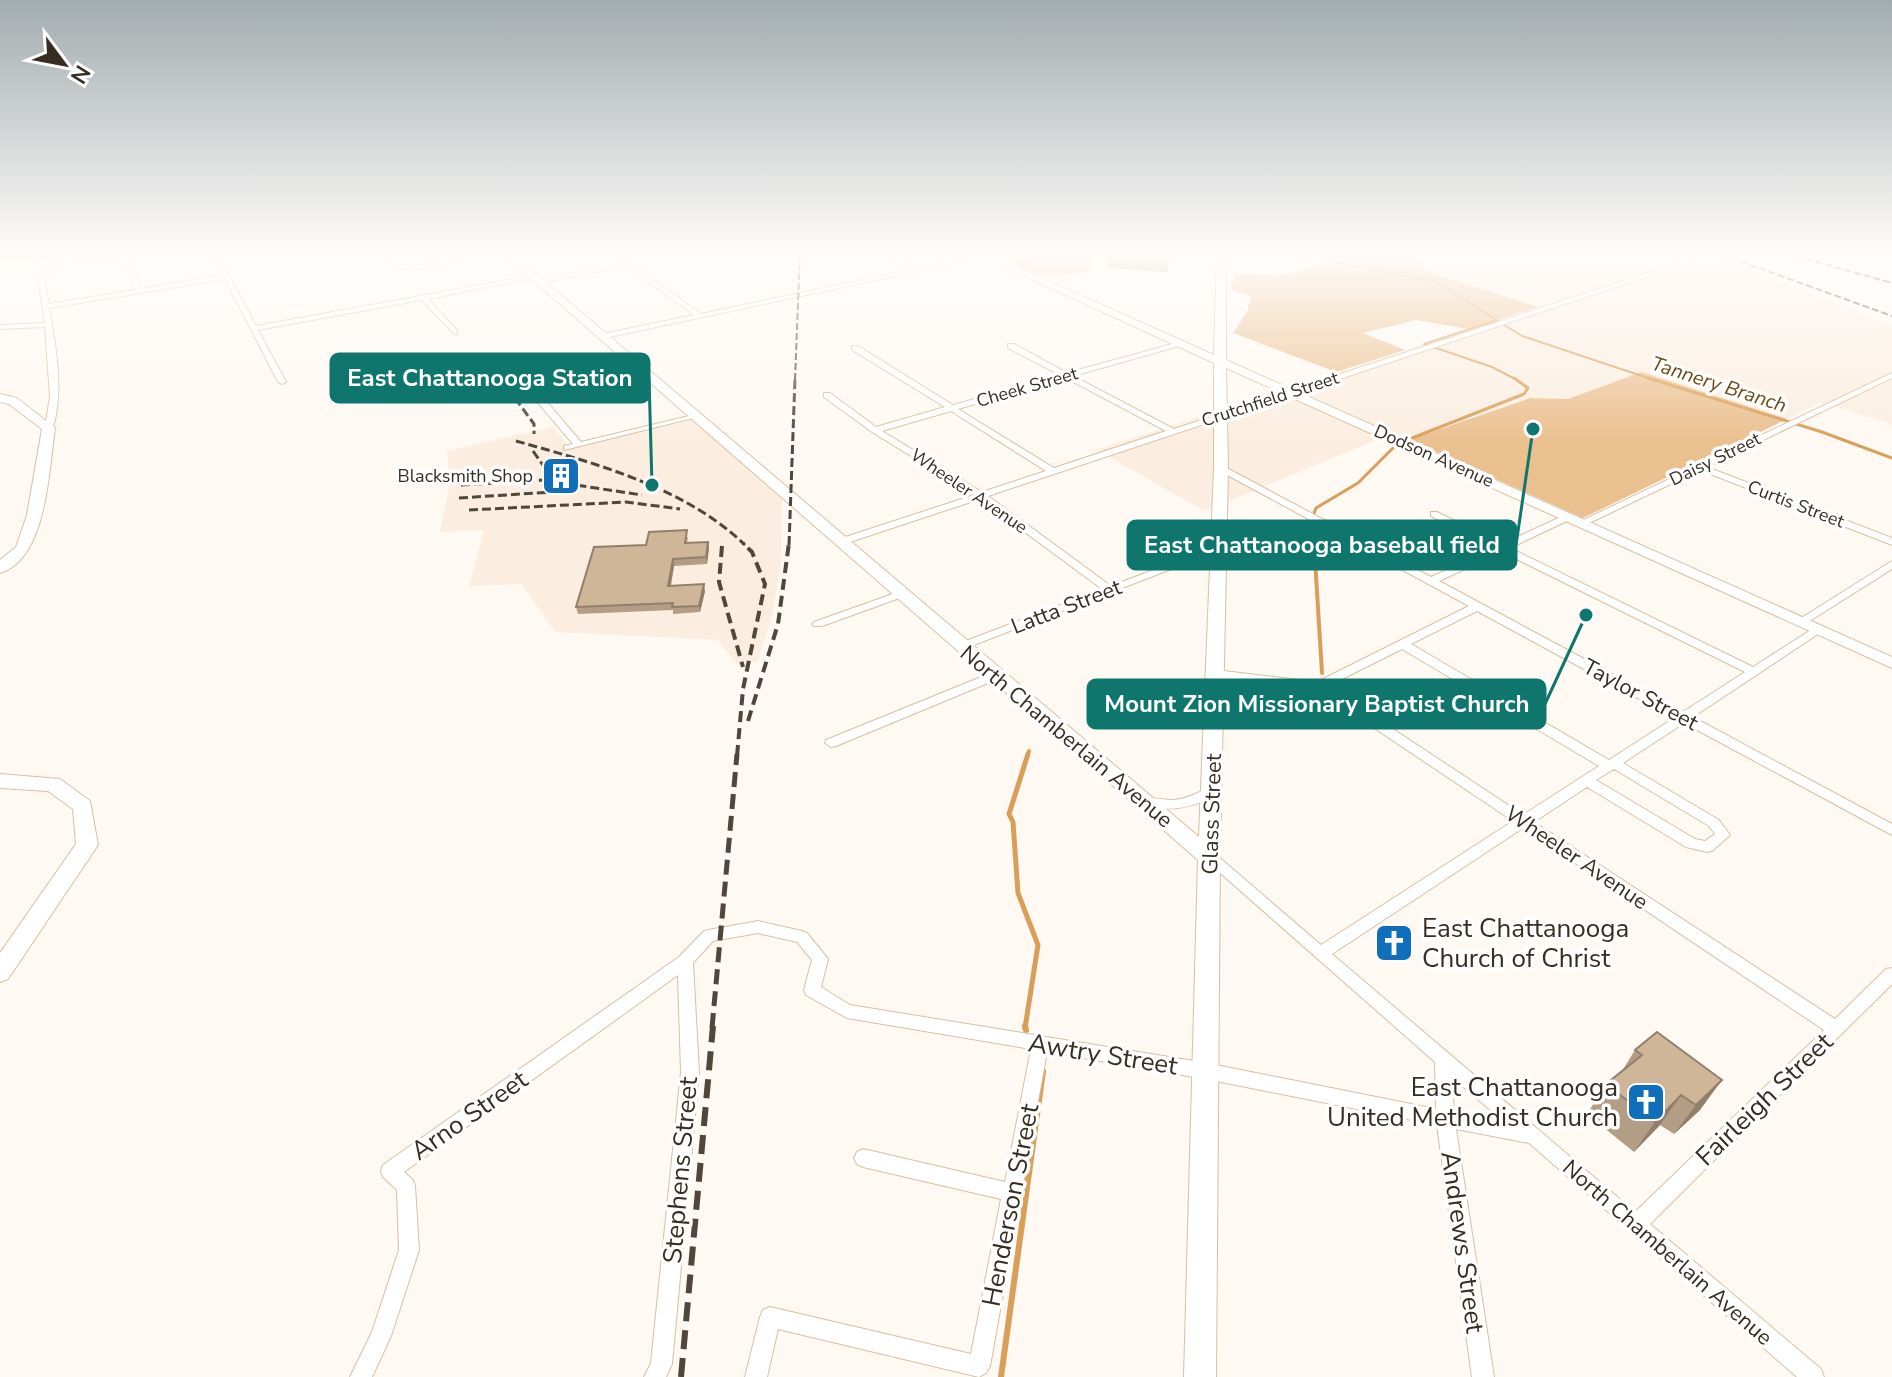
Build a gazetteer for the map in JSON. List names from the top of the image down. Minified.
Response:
{"streets":{"street":["Cheek Street","Crutchfield Street","Dodson Avenue","Daisy Street","Wheeler Avenue","Curtis Street","Latta Street","Taylor Street","North Chamberlain Avenue","Glass Street","Awtry Street","Fairleigh Street","Arno Street","Stephens Street","Henderson Street","Andrews Street"]},"crossings":[["Cheek Street","Dodson Avenue"],["Cheek Street","Wheeler Avenue"],["Crutchfield Street","Dodson Avenue"],["Crutchfield Street","Wheeler Avenue"],["Crutchfield Street","North Chamberlain Avenue"],["Crutchfield Street","Glass Street"],["Dodson Avenue","Daisy Street"],["Dodson Avenue","Glass Street"],["Daisy Street","Curtis Street"],["Daisy Street","Taylor Street"],["Wheeler Avenue","Latta Street"],["Wheeler Avenue","Fairleigh Street"],["Latta Street","North Chamberlain Avenue"],["Latta Street","Glass Street"],["Taylor Street","Glass Street"],["North Chamberlain Avenue","Glass Street"],["North Chamberlain Avenue","Awtry Street"],["North Chamberlain Avenue","Fairleigh Street"],["North Chamberlain Avenue","Andrews Street"],["Glass Street","Awtry Street"],["Awtry Street","Arno Street"],["Awtry Street","Henderson Street"],["Awtry Street","Andrews Street"],["Arno Street","Stephens Street"]],"water":["Tannery Branch"],"places":{"other":["East Chattanooga baseball field","East Chattanooga Station","Mount Zion Missionary Baptist Church"],"building":["Blacksmith Shop"],"church":["East Chattanooga Church of Christ","East Chattanooga United Methodist Church"]},"north":"bottom right"}
